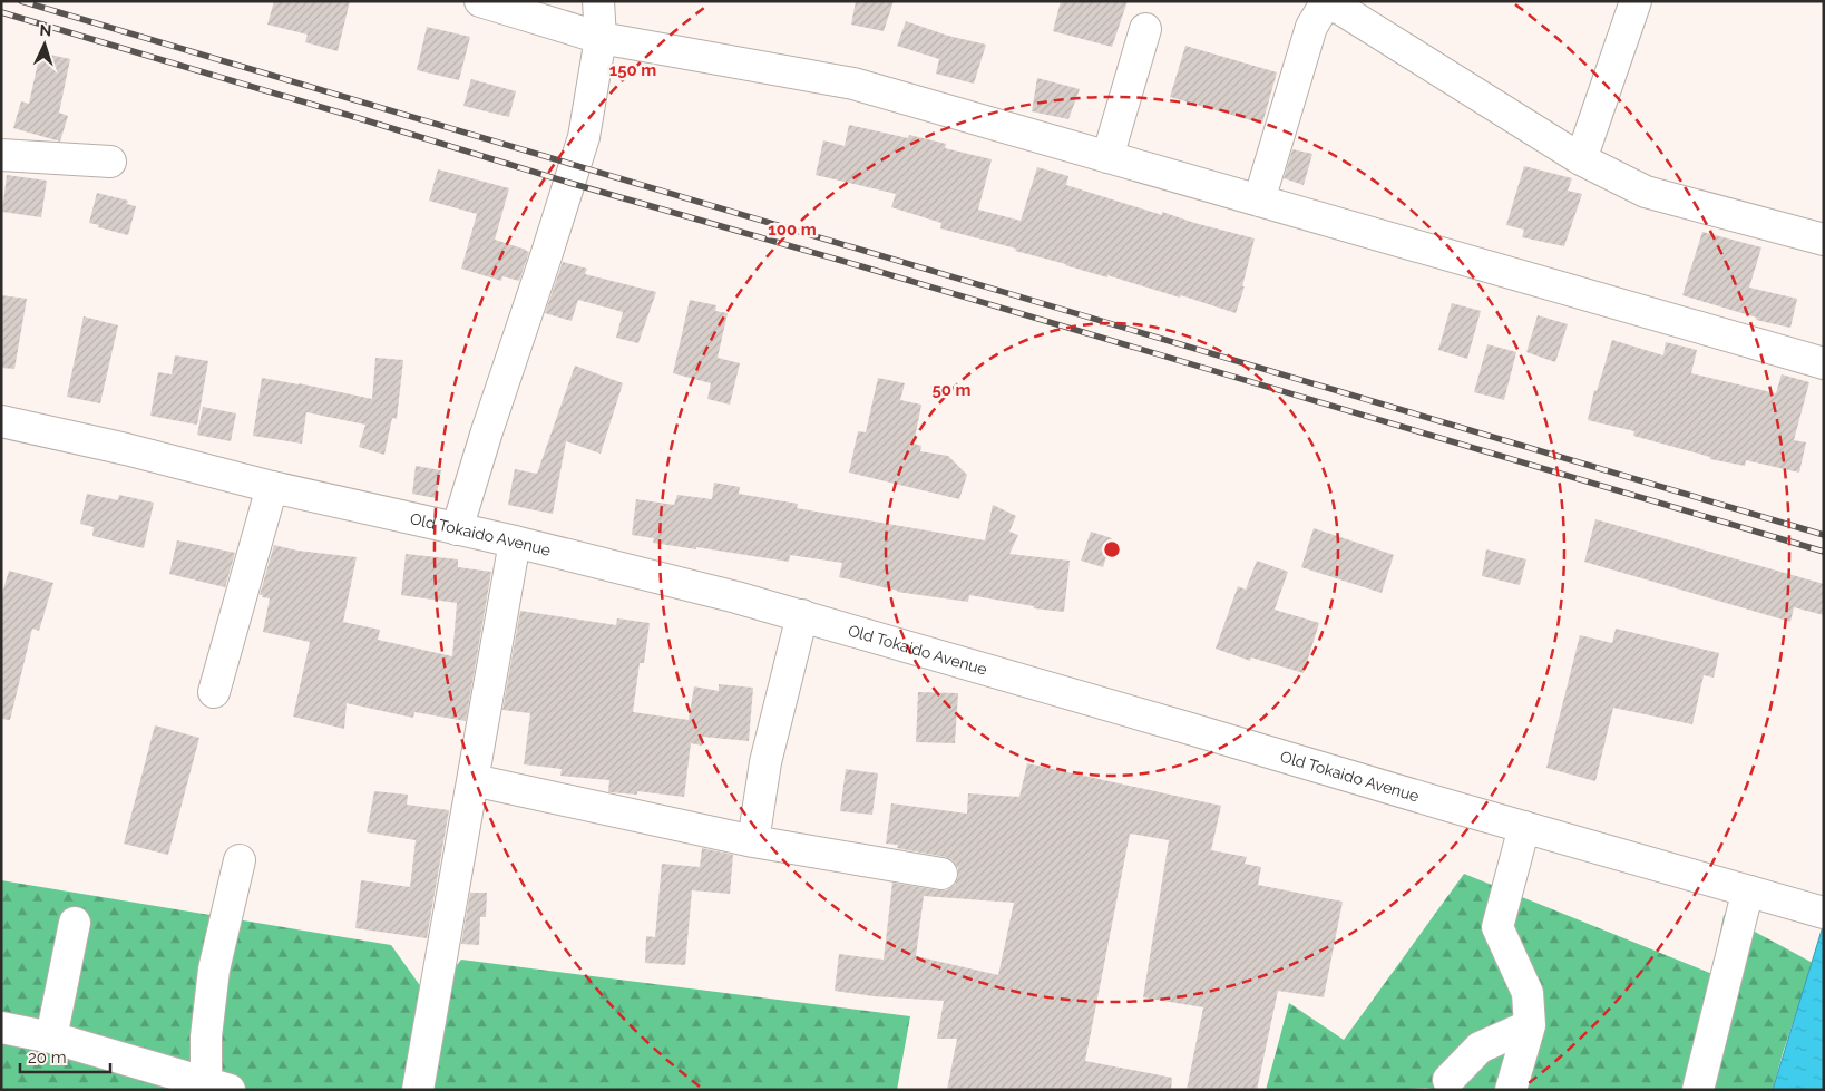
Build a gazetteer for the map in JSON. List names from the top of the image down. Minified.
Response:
{"streets":{"street":["Old Tokaido Avenue"]},"scale_bar":"20 m","north":"top","rings":["150 m","100 m","50 m"]}
